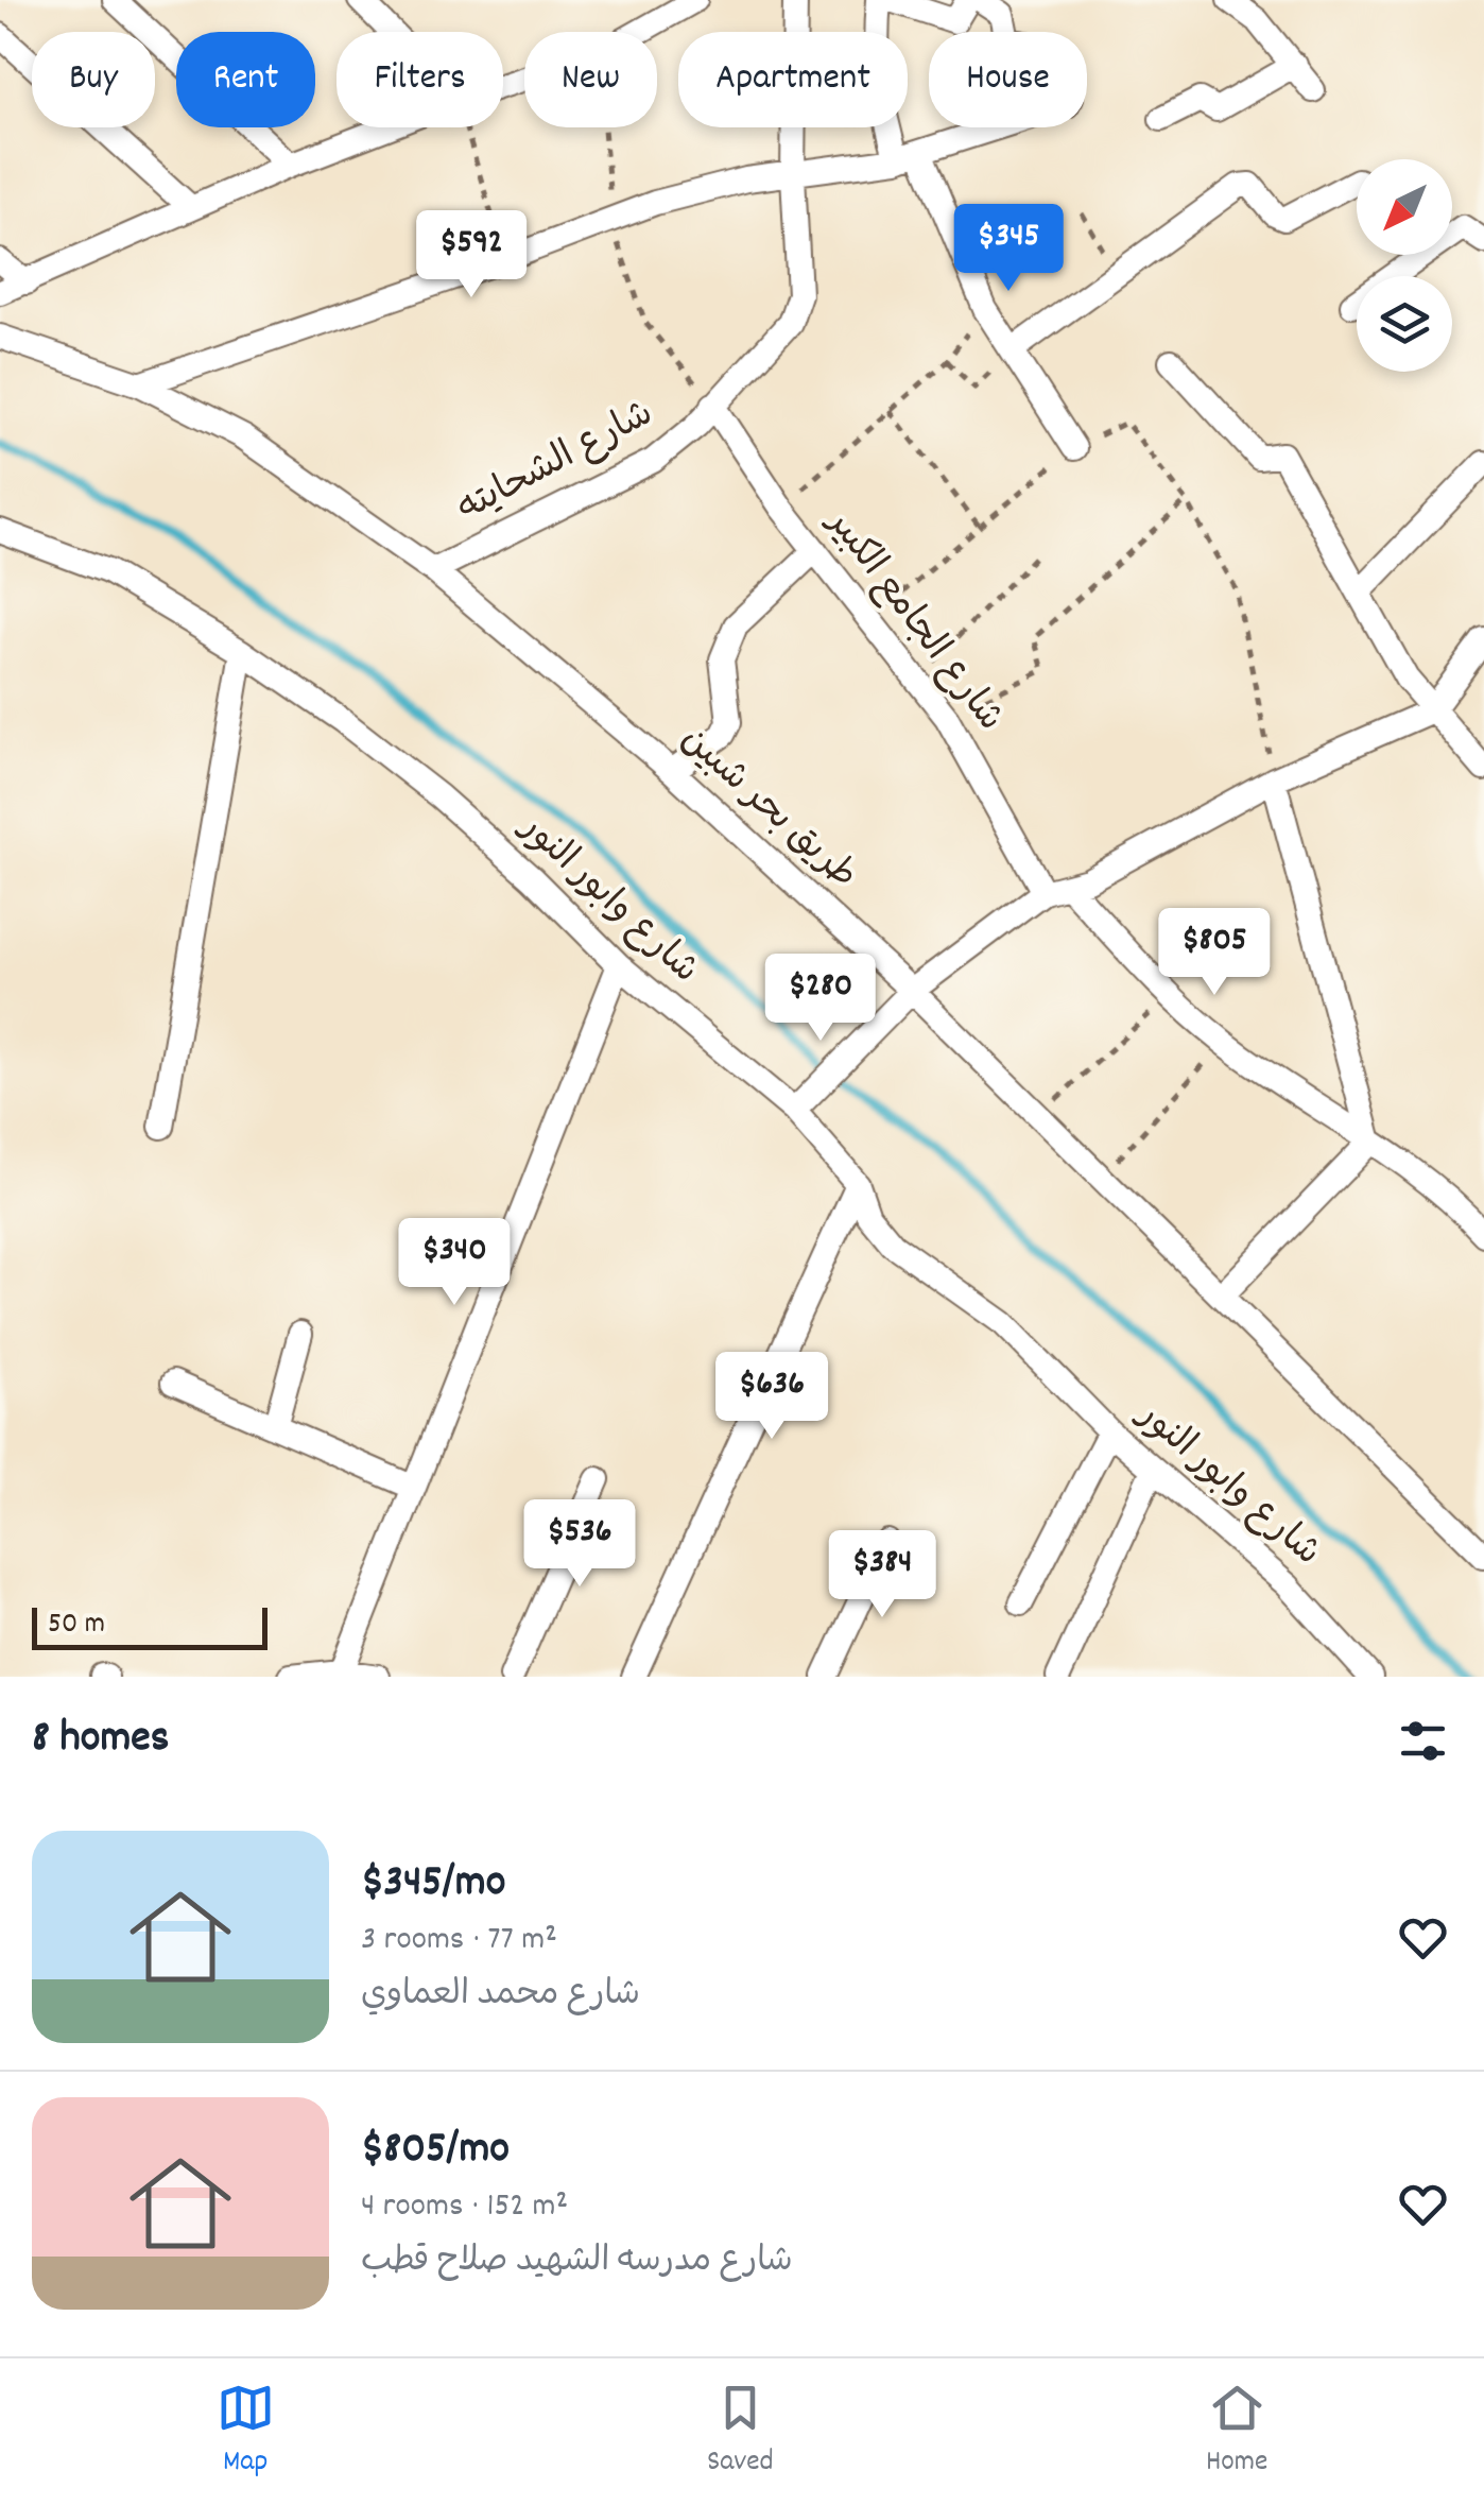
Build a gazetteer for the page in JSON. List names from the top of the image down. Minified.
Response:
{"streets":{"street":["شارع الشحايته","شارع الجامع الكبير","طريق بحر شبين","شارع وابور النور"]},"crossings":[["شارع الشحايته","شارع الجامع الكبير"],["شارع الشحايته","طريق بحر شبين"]],"scale_bar":"50 m","north":"bottom left","page":{"chip":["Buy","Rent","Filters","New","Apartment","House"],"price":["$345","$592","$805","$280","$340","$636","$536","$384"],"scale":"50 m","heading":"8 homes","list":[{"name":"$345/mo","note":"3 rooms · 77 m² · شارع محمد العماوي"},{"name":"$805/mo","note":"4 rooms · 152 m² · شارع مدرسه الشهيد صلاح قطب"}],"tabs":["Map","Saved","Home"]}}
